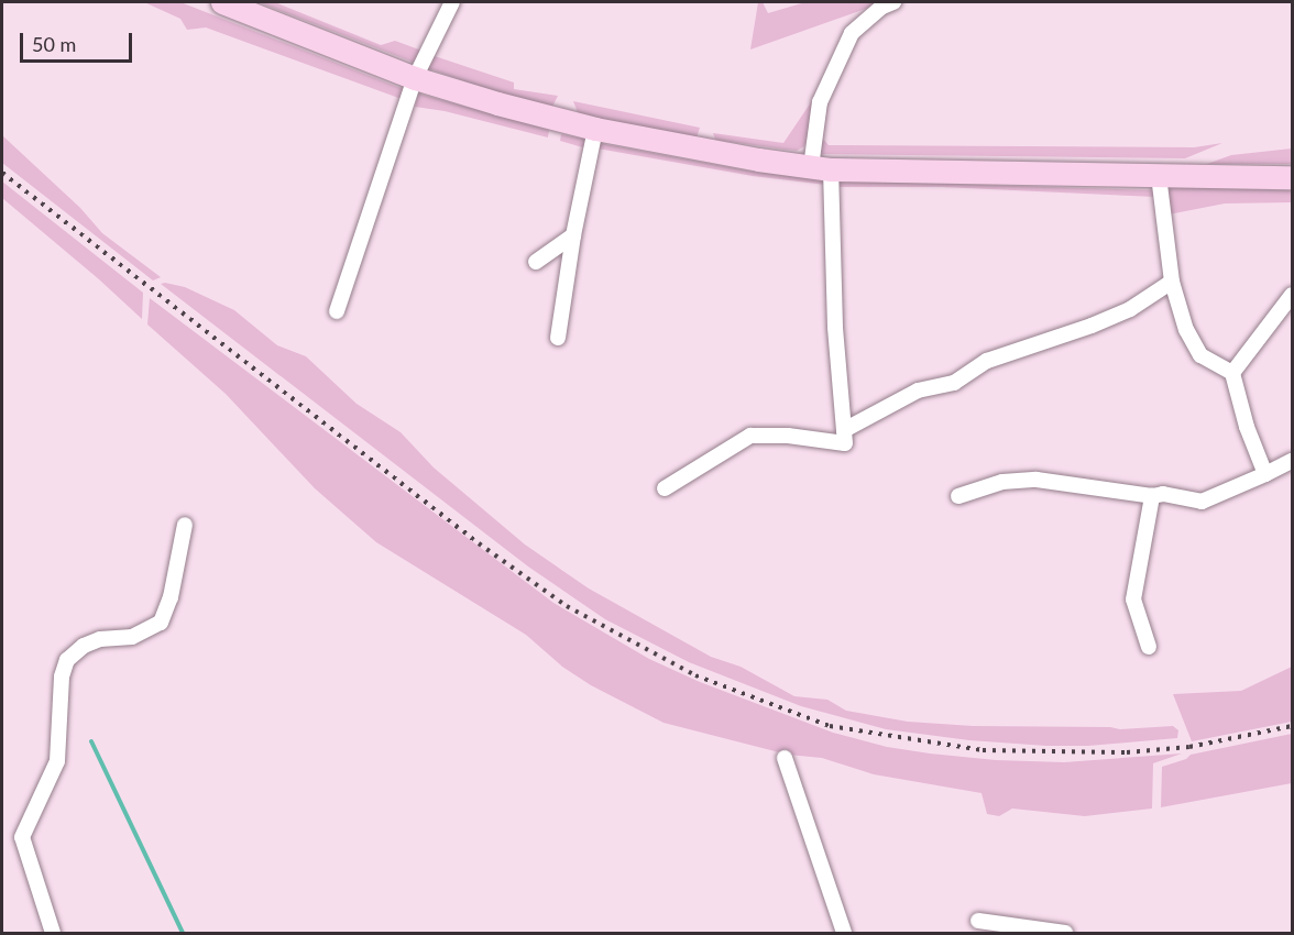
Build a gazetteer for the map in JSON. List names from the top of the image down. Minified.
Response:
{"scale_bar":"50 m"}
